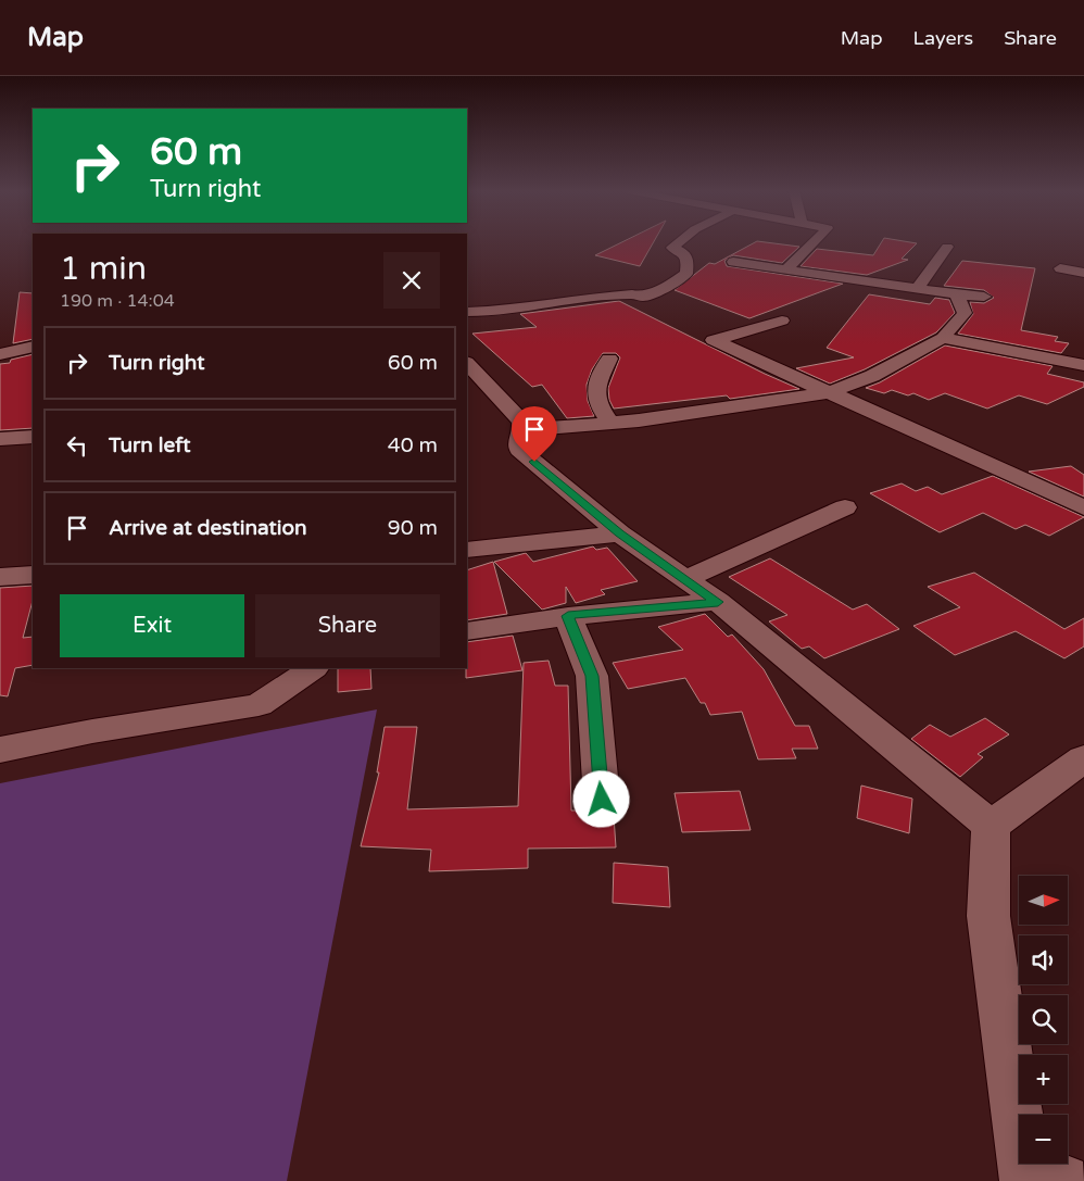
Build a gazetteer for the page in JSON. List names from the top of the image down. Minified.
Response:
{"north":"right","page":{"header":"Map","nav":["Map","Layers","Share"],"turn":["60 m","Turn right"],"heading":["1 min","190 m · 14:04"],"list":[{"name":"Turn right","value":"60 m"},{"name":"Turn left","value":"40 m"},{"name":"Arrive at destination","value":"90 m"}],"buttons":["Exit","Share"],"map_buttons":["+","−"]}}
